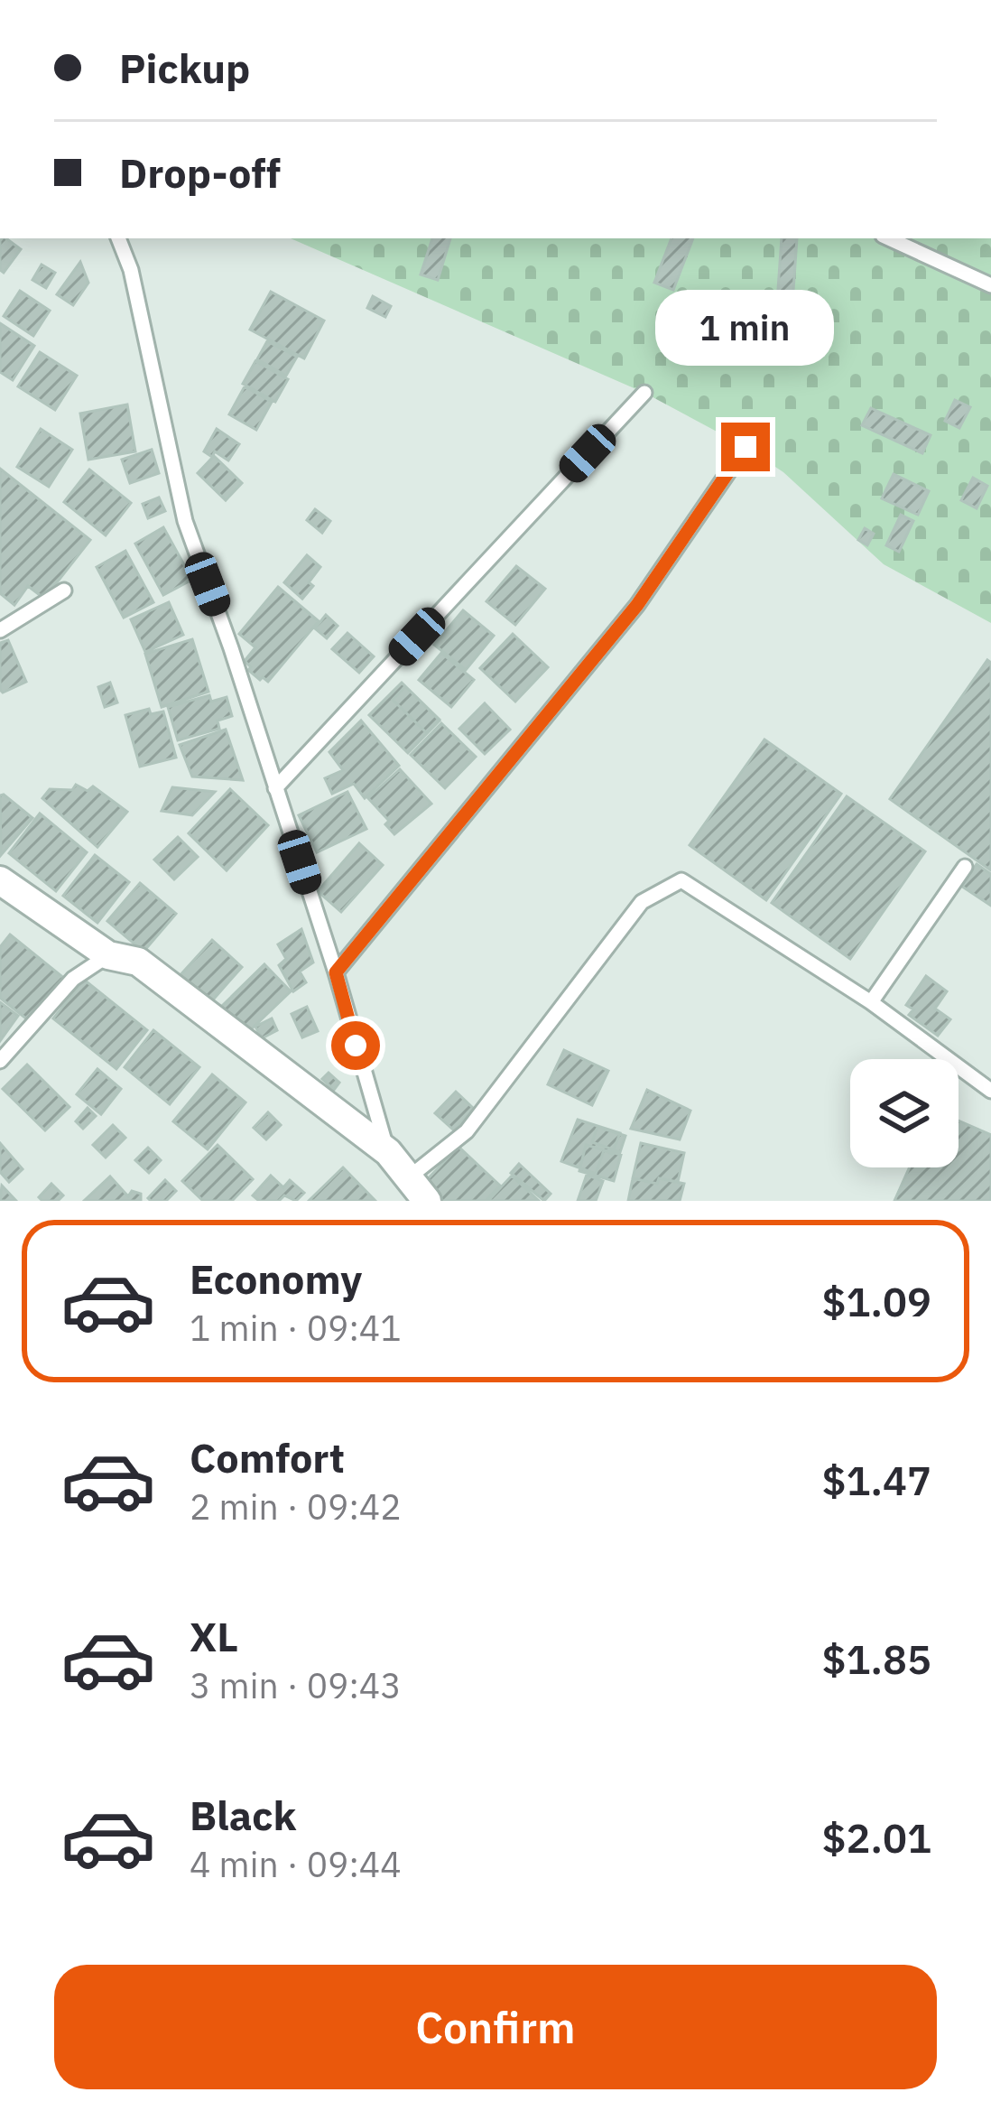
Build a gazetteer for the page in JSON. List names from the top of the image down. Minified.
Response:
{"page":{"banner":["Pickup","Drop-off"],"bubble":"1 min","list":[{"name":"Economy","note":"1 min · 09:41","value":"$1.09"},{"name":"Comfort","note":"2 min · 09:42","value":"$1.47"},{"name":"XL","note":"3 min · 09:43","value":"$1.85"},{"name":"Black","note":"4 min · 09:44","value":"$2.01"}],"buttons":"Confirm"}}
